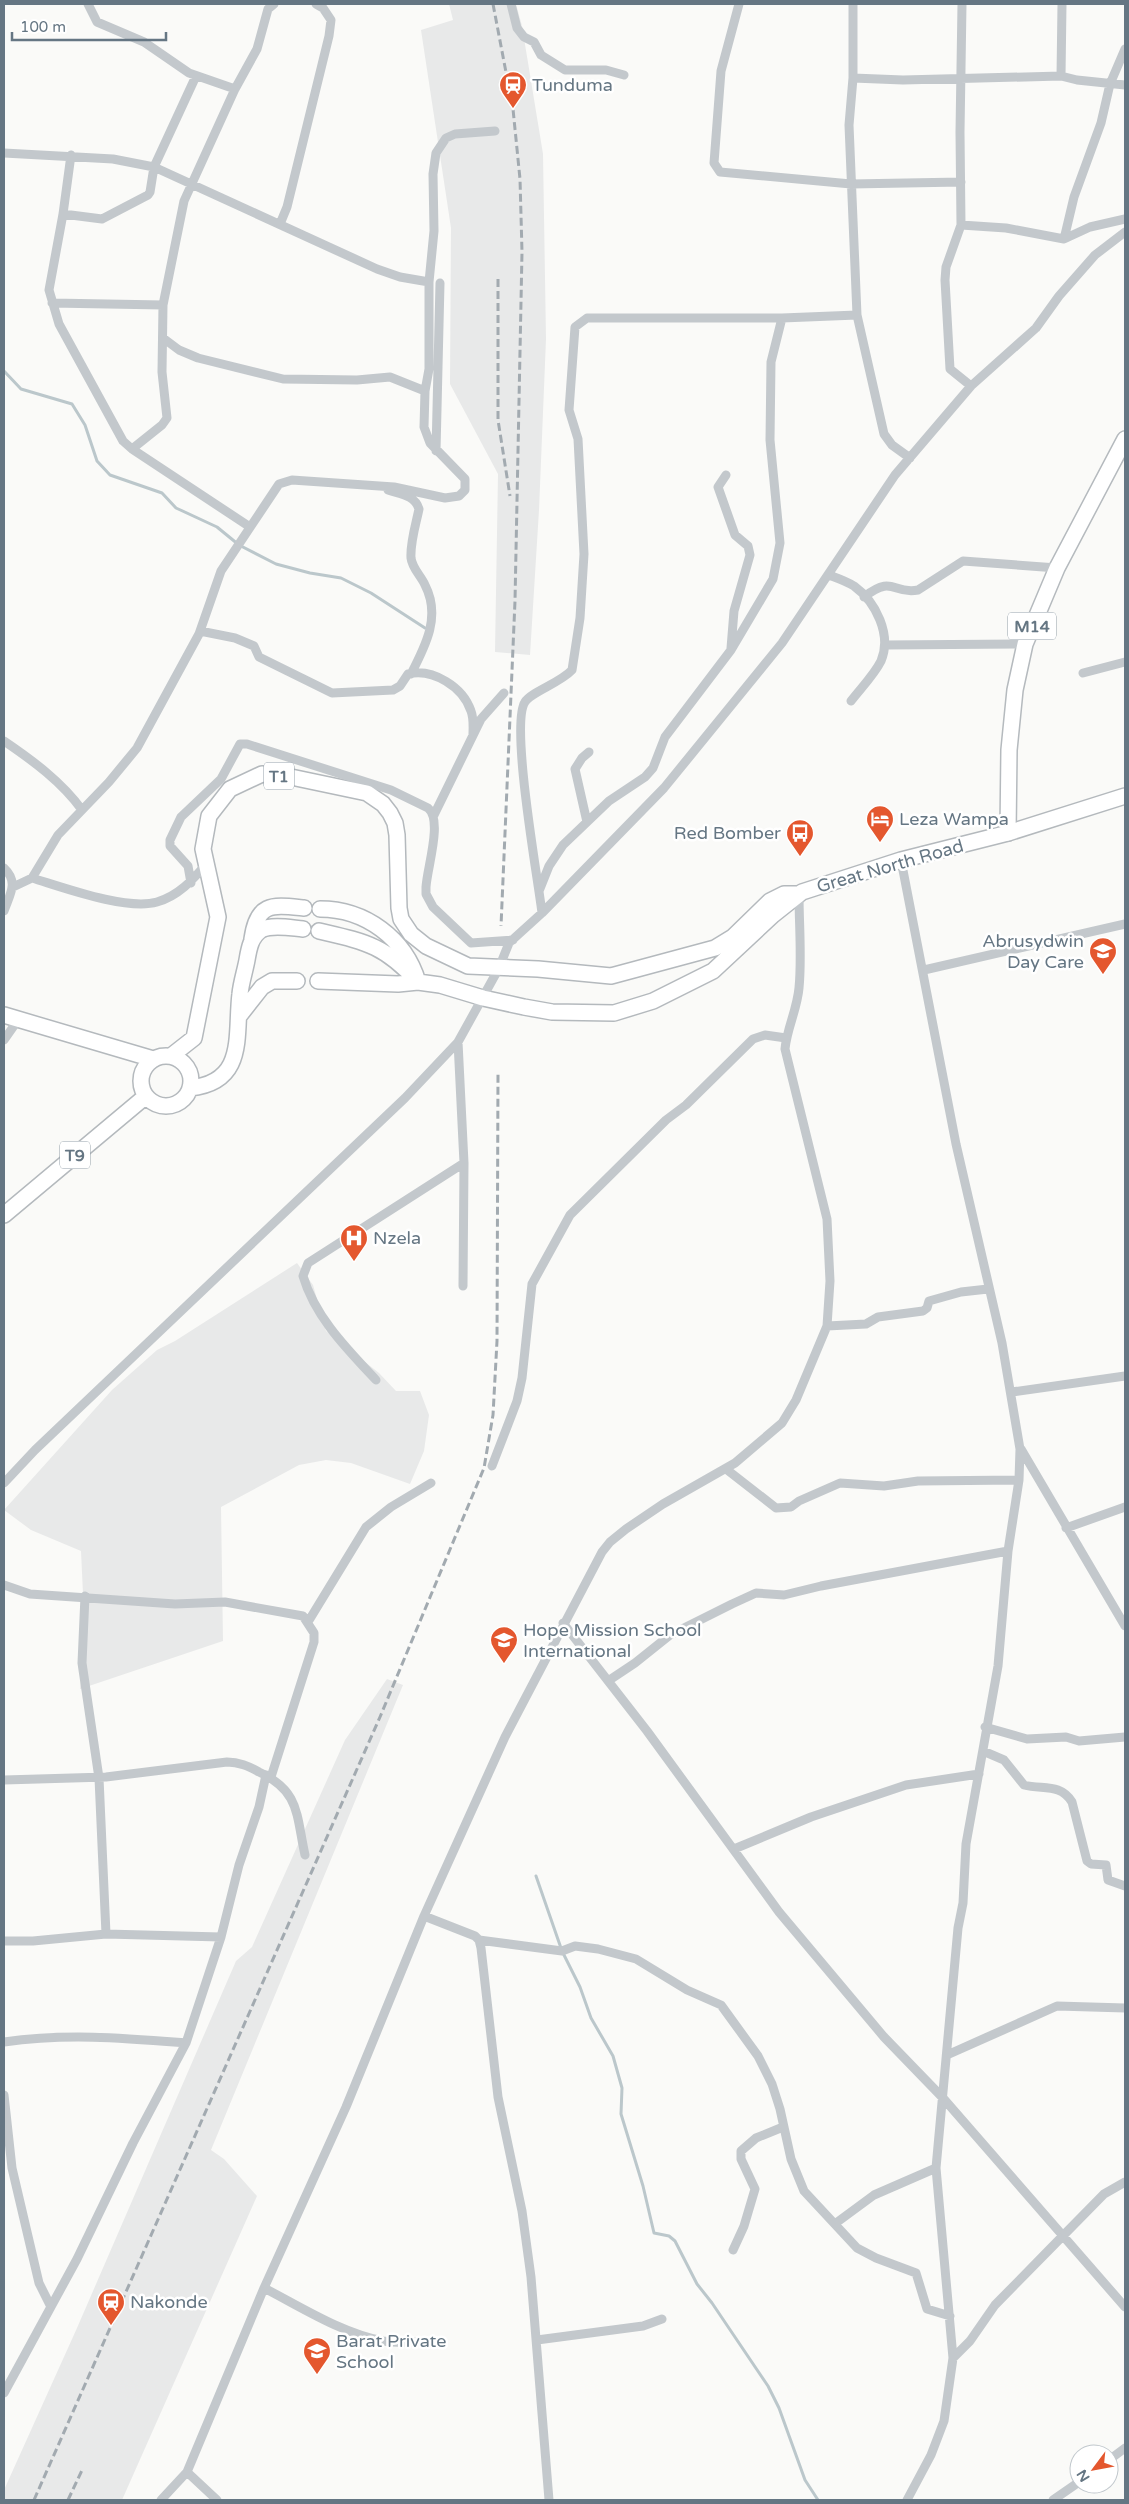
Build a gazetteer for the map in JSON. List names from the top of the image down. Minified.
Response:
{"streets":{"main road":["M14","T1","Great North Road","T9"]},"crossings":[["M14","Great North Road"],["T1","T9"]],"places":{"station":["Tunduma","Nakonde"],"hotel":["Leza Wampa"],"bus stop":["Red Bomber"],"school or university":["Abrusydwin Day Care","Hope Mission School International","Barat Private School"],"hospital":["Nzela"]},"scale_bar":"100 m","north":"bottom left"}
